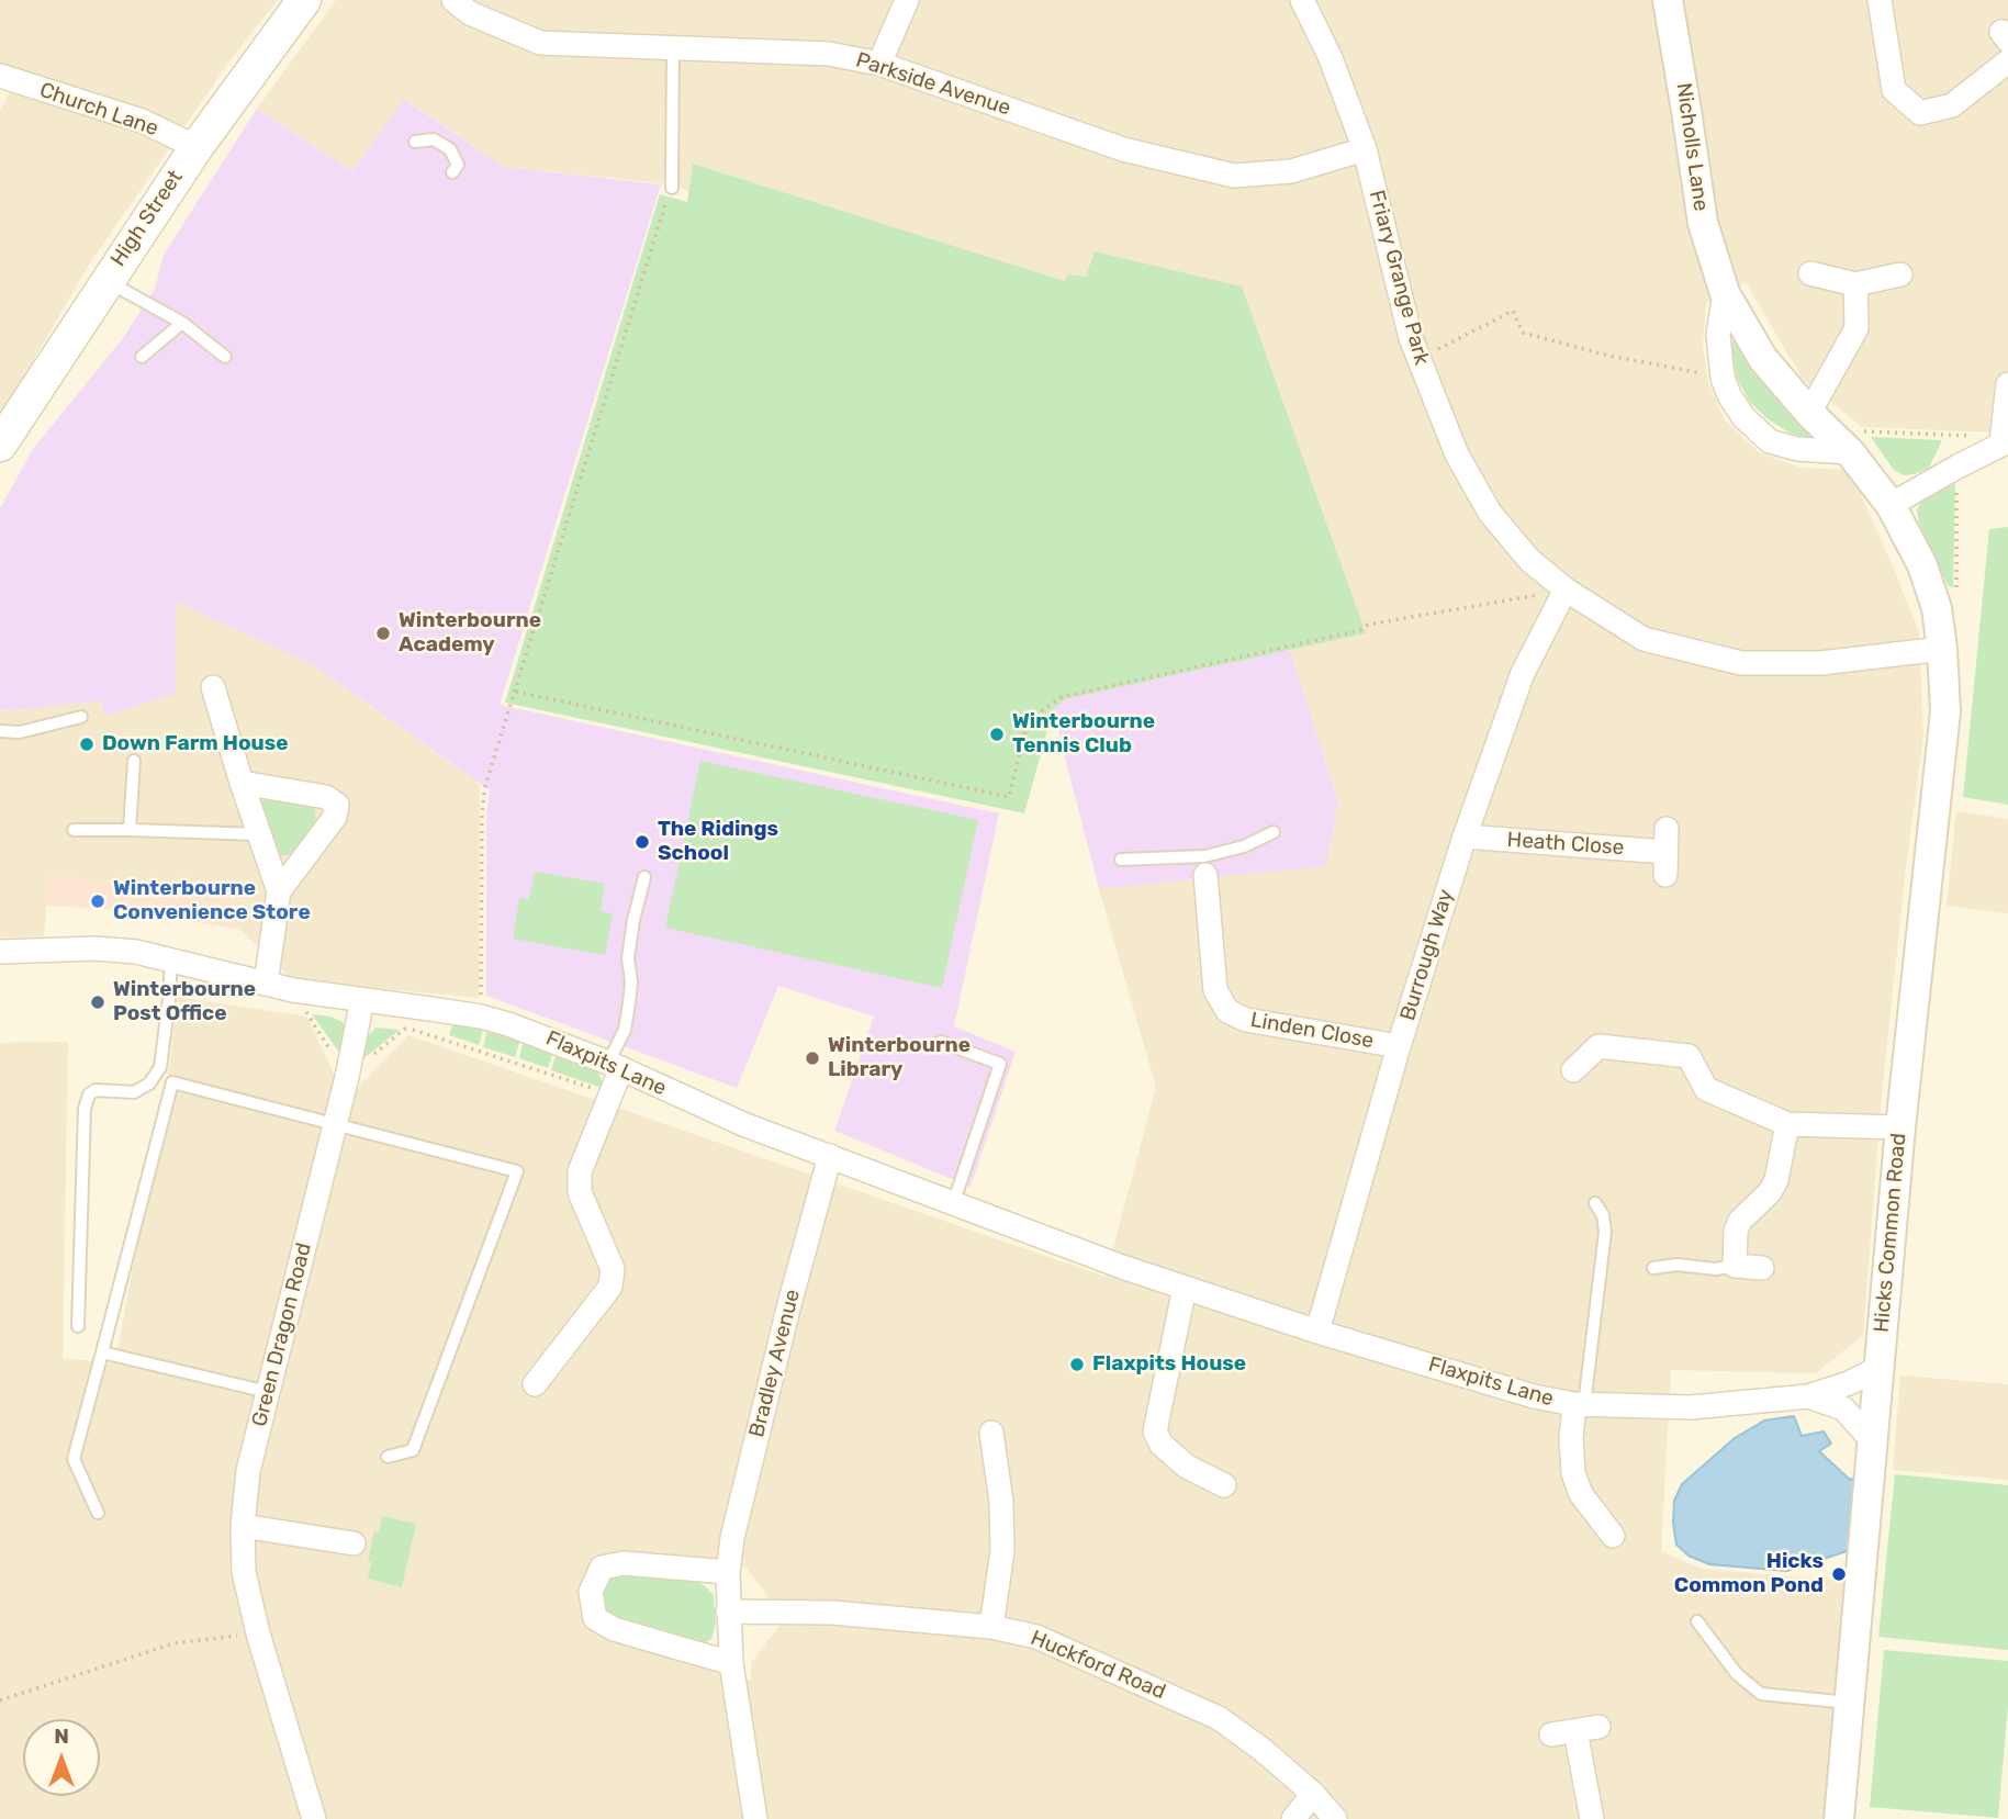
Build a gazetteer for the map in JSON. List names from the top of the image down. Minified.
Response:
{"streets":{"main road":["High Street"],"street":["Parkside Avenue","Church Lane","Nicholls Lane","Friary Grange Park","Heath Close","Burrough Way","Linden Close","Flaxpits Lane","Hicks Common Road","Green Dragon Road","Bradley Avenue","Huckford Road"]},"crossings":[["Parkside Avenue","Friary Grange Park"],["Church Lane","High Street"],["Nicholls Lane","Friary Grange Park"],["Nicholls Lane","Hicks Common Road"],["Friary Grange Park","Burrough Way"],["Friary Grange Park","Hicks Common Road"],["Heath Close","Burrough Way"],["Burrough Way","Linden Close"],["Burrough Way","Flaxpits Lane"],["Flaxpits Lane","Hicks Common Road"],["Flaxpits Lane","Green Dragon Road"],["Flaxpits Lane","Bradley Avenue"],["Bradley Avenue","Huckford Road"]],"places":["Winterbourne Academy","Winterbourne Tennis Club","Down Farm House","The Ridings School","Winterbourne Convenience Store","Winterbourne Post Office","Winterbourne Library","Flaxpits House","Hicks Common Pond"],"north":"top"}
